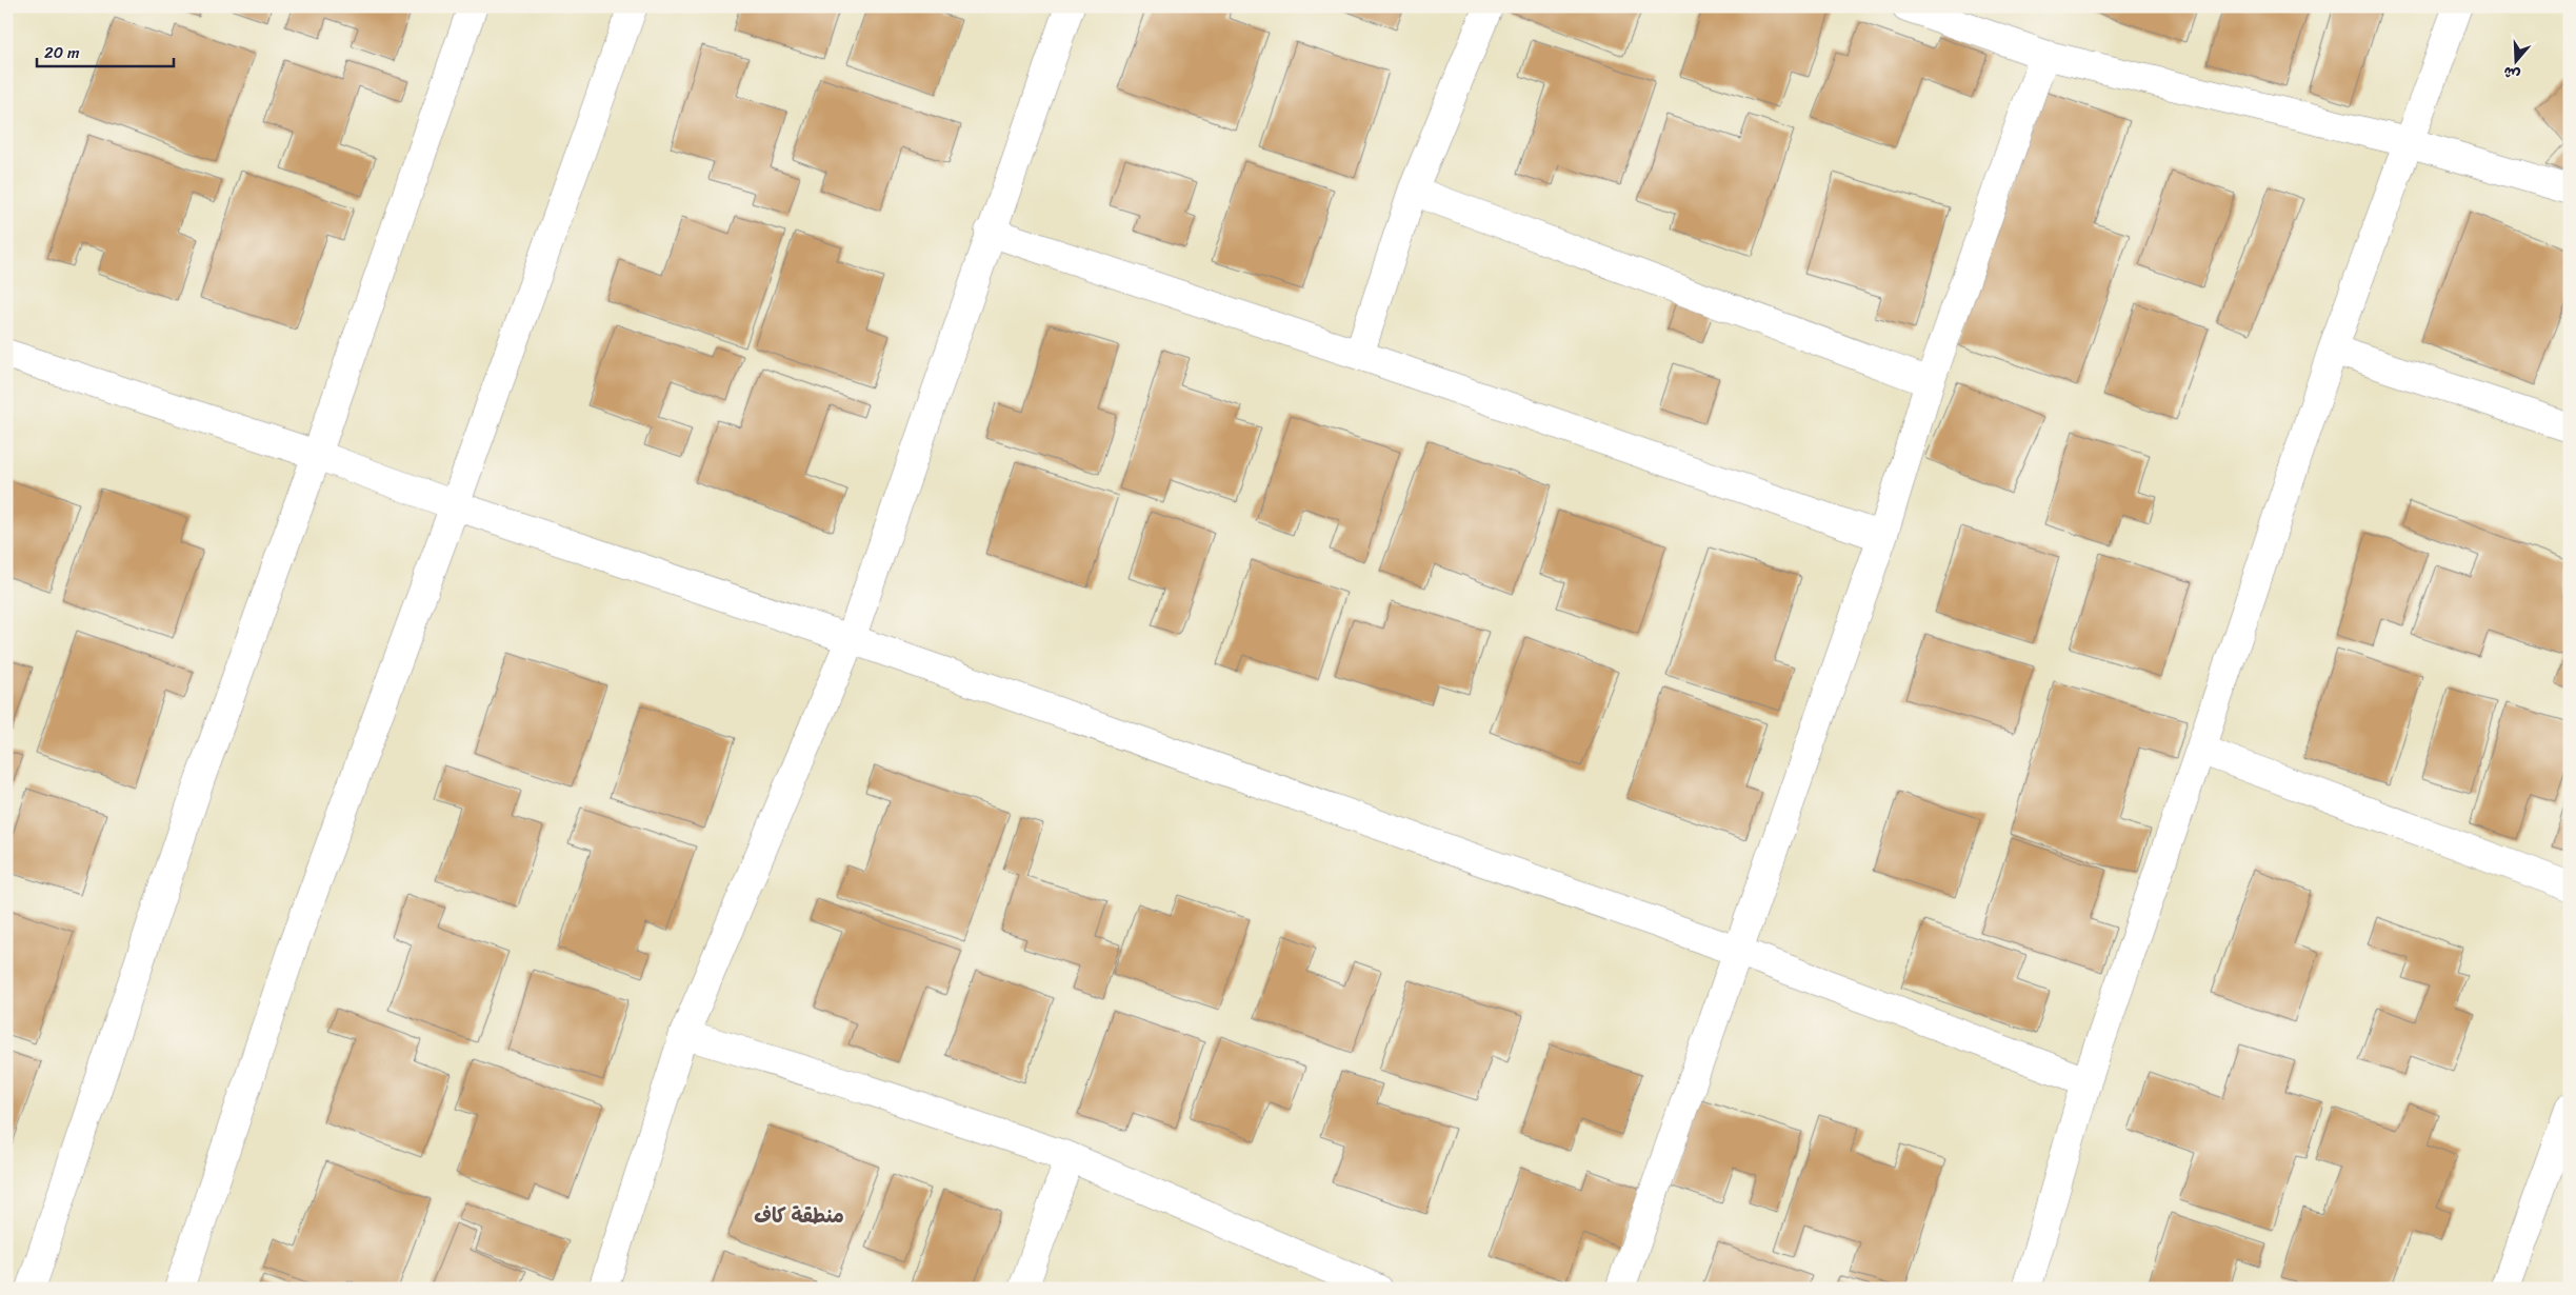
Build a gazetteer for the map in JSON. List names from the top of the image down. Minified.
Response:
{"districts":["منطقة كاف"],"scale_bar":"20 m","north":"bottom"}
